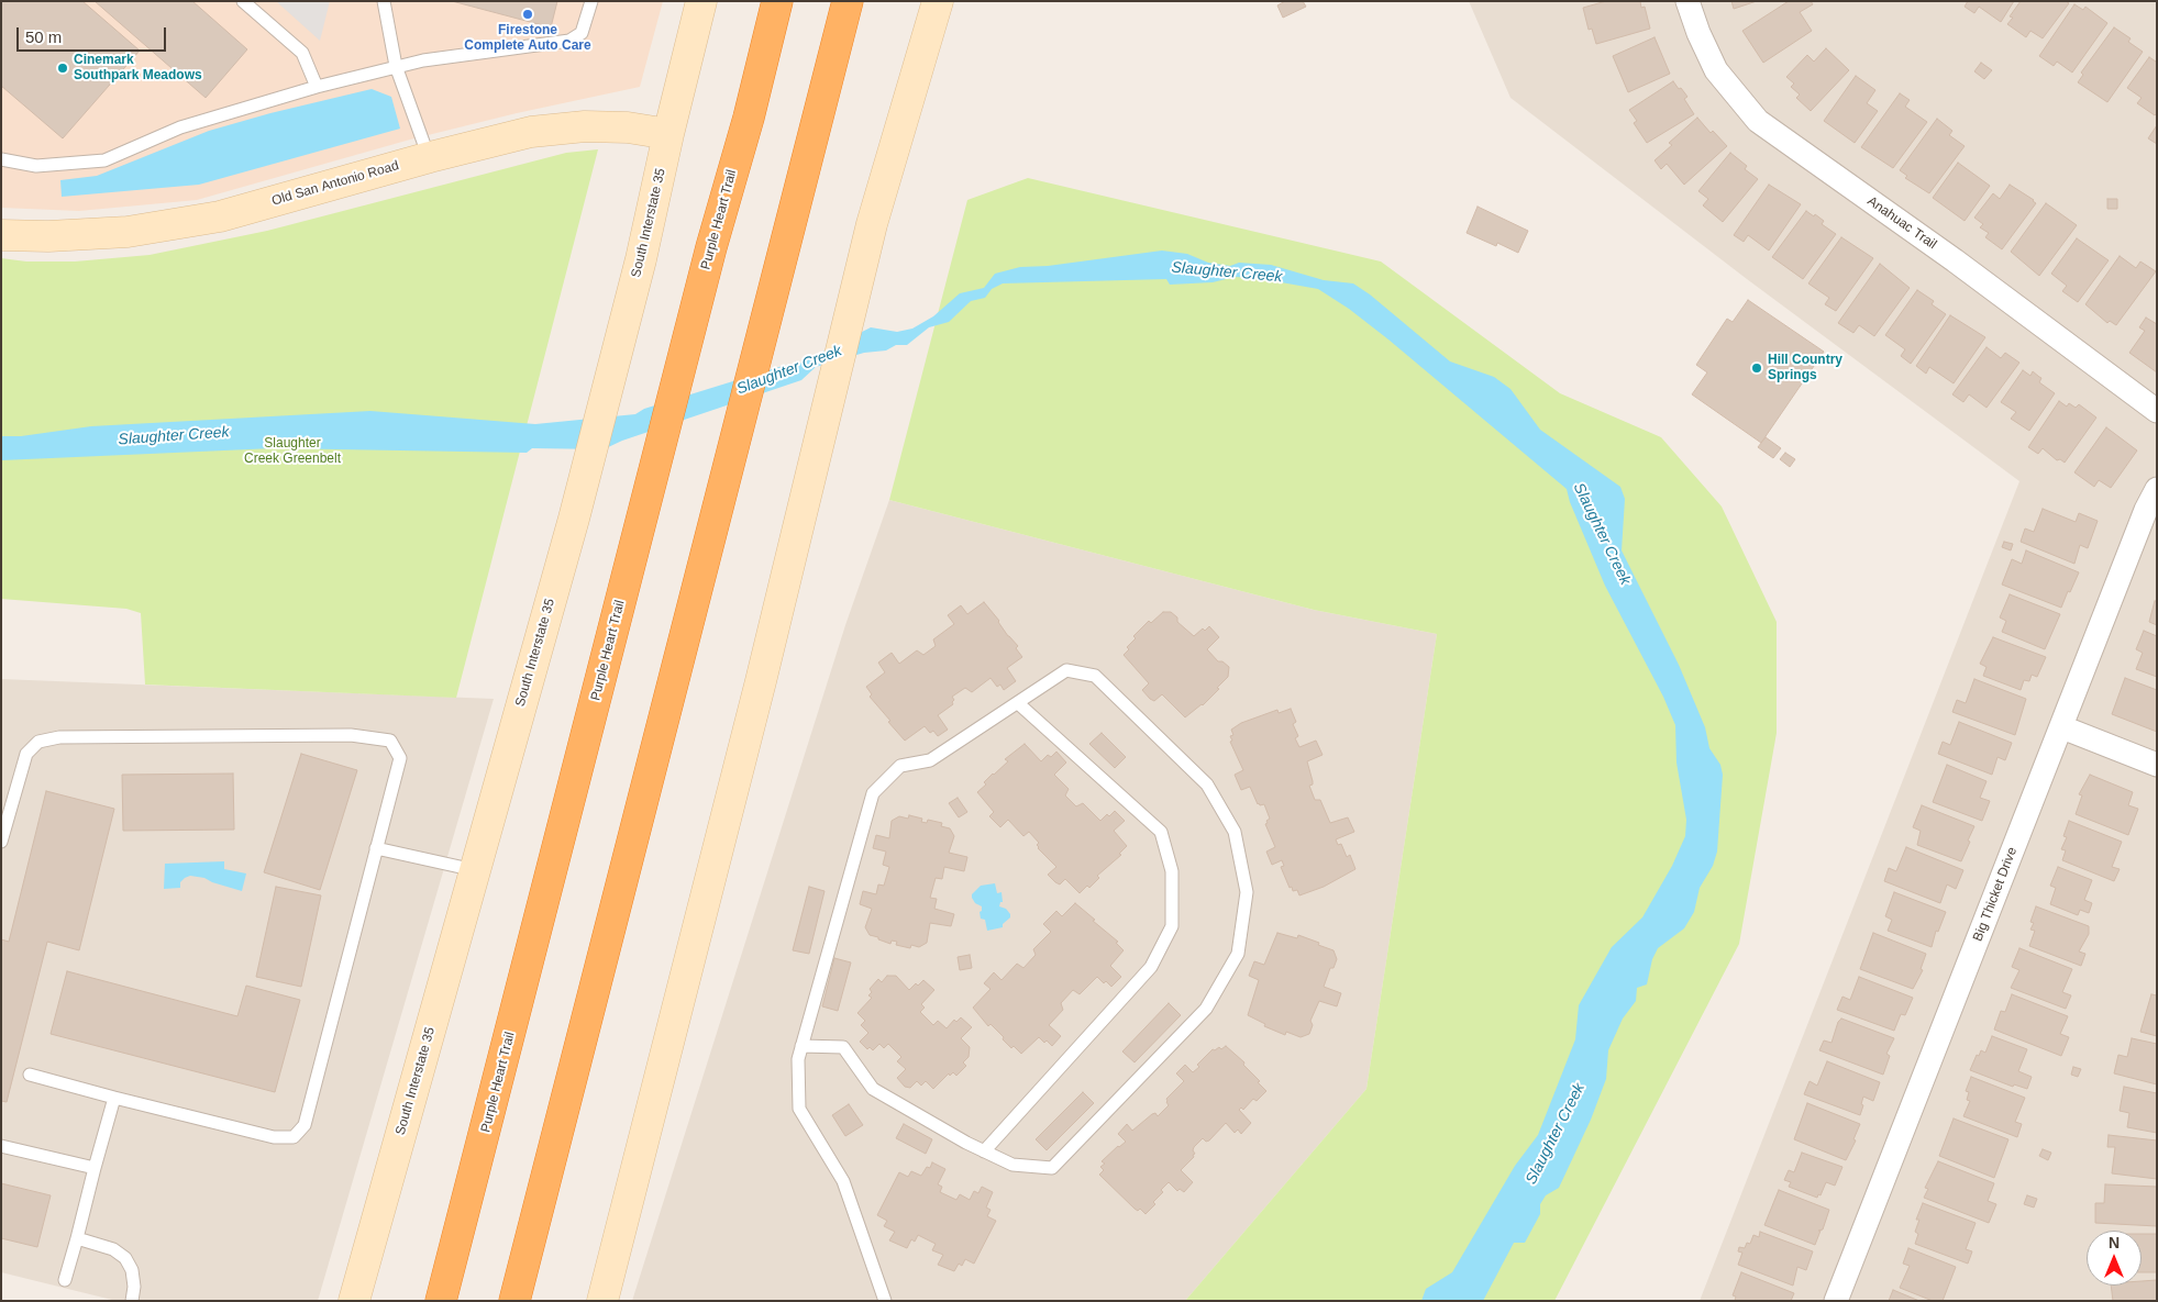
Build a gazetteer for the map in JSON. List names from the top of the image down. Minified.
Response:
{"streets":{"highway":["Purple Heart Trail"],"main road":["Old San Antonio Road","South Interstate 35"],"street":["Anahuac Trail","Big Thicket Drive"]},"crossings":[["Old San Antonio Road","South Interstate 35"]],"water":["Slaughter Creek"],"parks":["Slaughter Creek Greenbelt"],"places":["Firestone Complete Auto Care","Cinemark Southpark Meadows","Hill Country Springs"],"scale_bar":"50 m","north":"top"}
